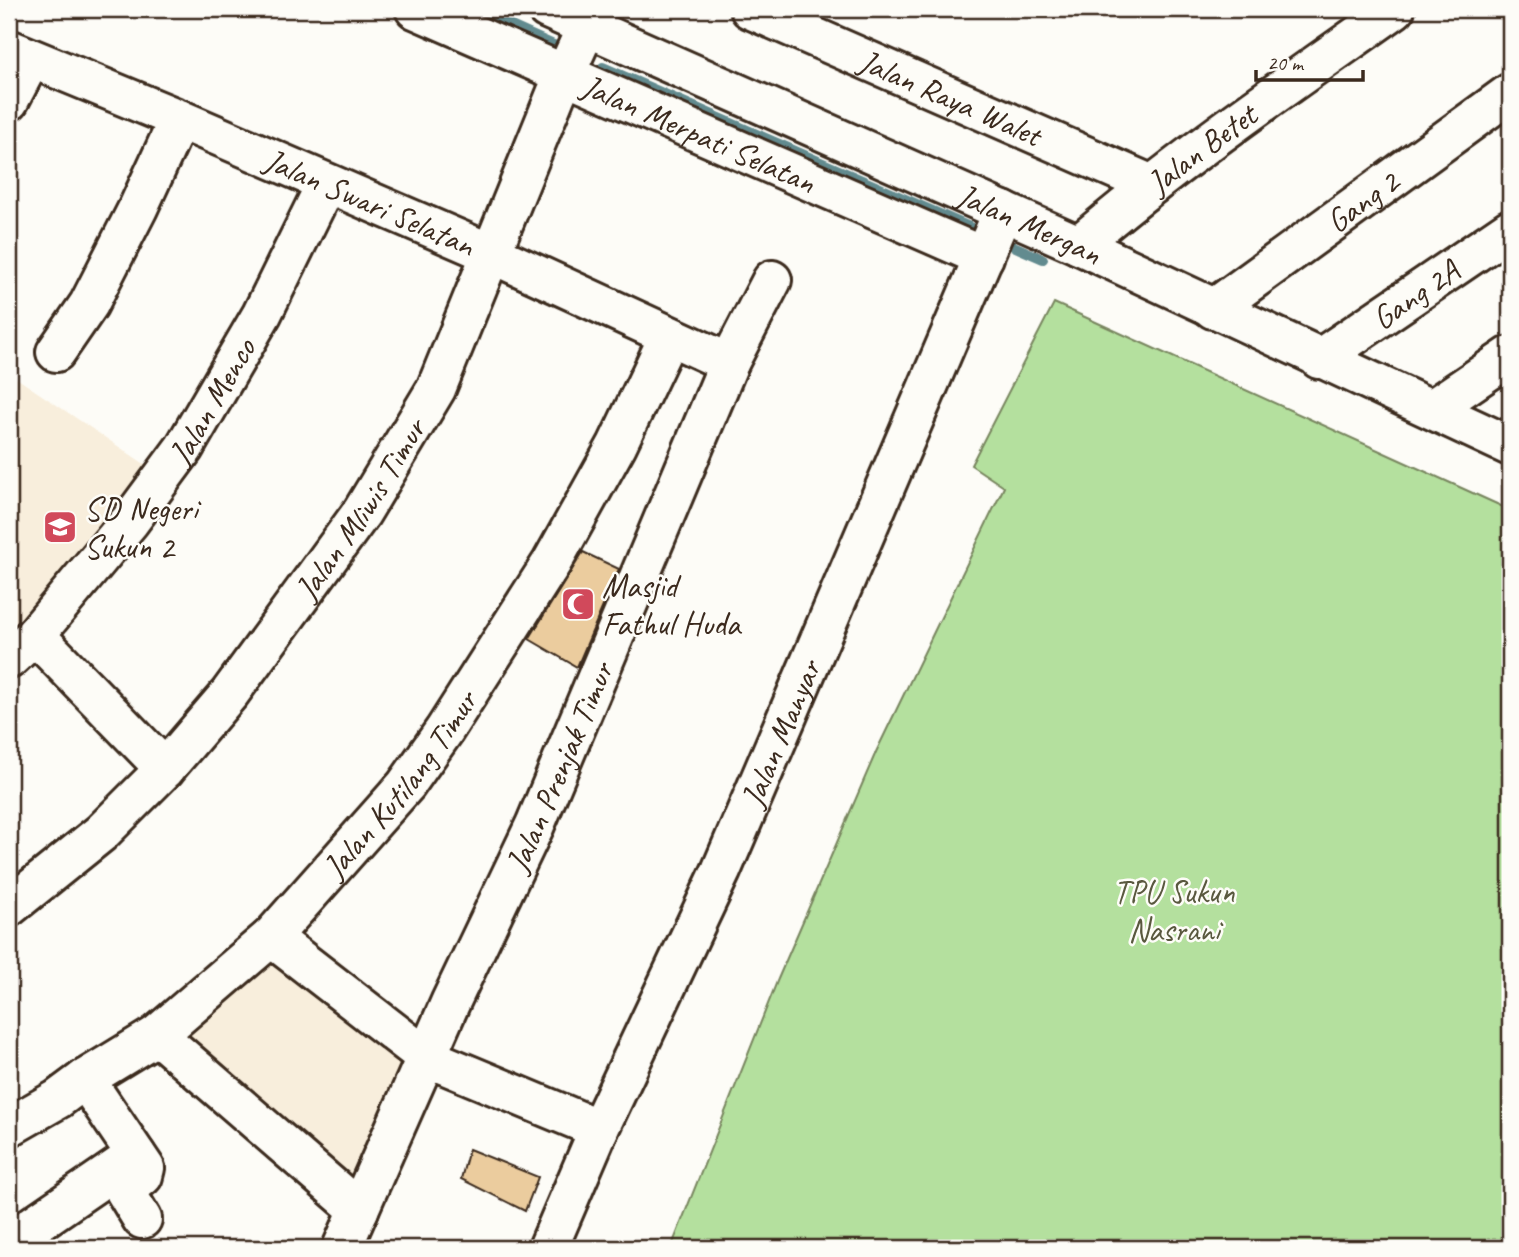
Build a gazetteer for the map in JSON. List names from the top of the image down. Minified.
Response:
{"streets":{"street":["Jalan Raya Walet","Jalan Merpati Selatan","Jalan Betet","Gang 2","Jalan Swari Selatan","Jalan Mergan","Gang 2A","Jalan Menco","Jalan Mliwis Timur","Jalan Manyar","Jalan Prenjak Timur","Jalan Kutilang Timur"]},"crossings":[["Jalan Raya Walet","Jalan Betet"],["Jalan Merpati Selatan","Jalan Mergan"],["Jalan Merpati Selatan","Jalan Mliwis Timur"],["Jalan Merpati Selatan","Jalan Manyar"],["Jalan Betet","Jalan Mergan"],["Gang 2","Jalan Mergan"],["Jalan Swari Selatan","Jalan Menco"],["Jalan Swari Selatan","Jalan Mliwis Timur"],["Jalan Swari Selatan","Jalan Prenjak Timur"],["Jalan Swari Selatan","Jalan Kutilang Timur"],["Jalan Mergan","Gang 2A"],["Jalan Mergan","Jalan Mliwis Timur"],["Jalan Mergan","Jalan Manyar"]],"parks":["TPU Sukun Nasrani"],"places":{"school or university":["SD Negeri Sukun 2"],"mosque":["Masjid Fathul Huda"]},"scale_bar":"20 m"}
